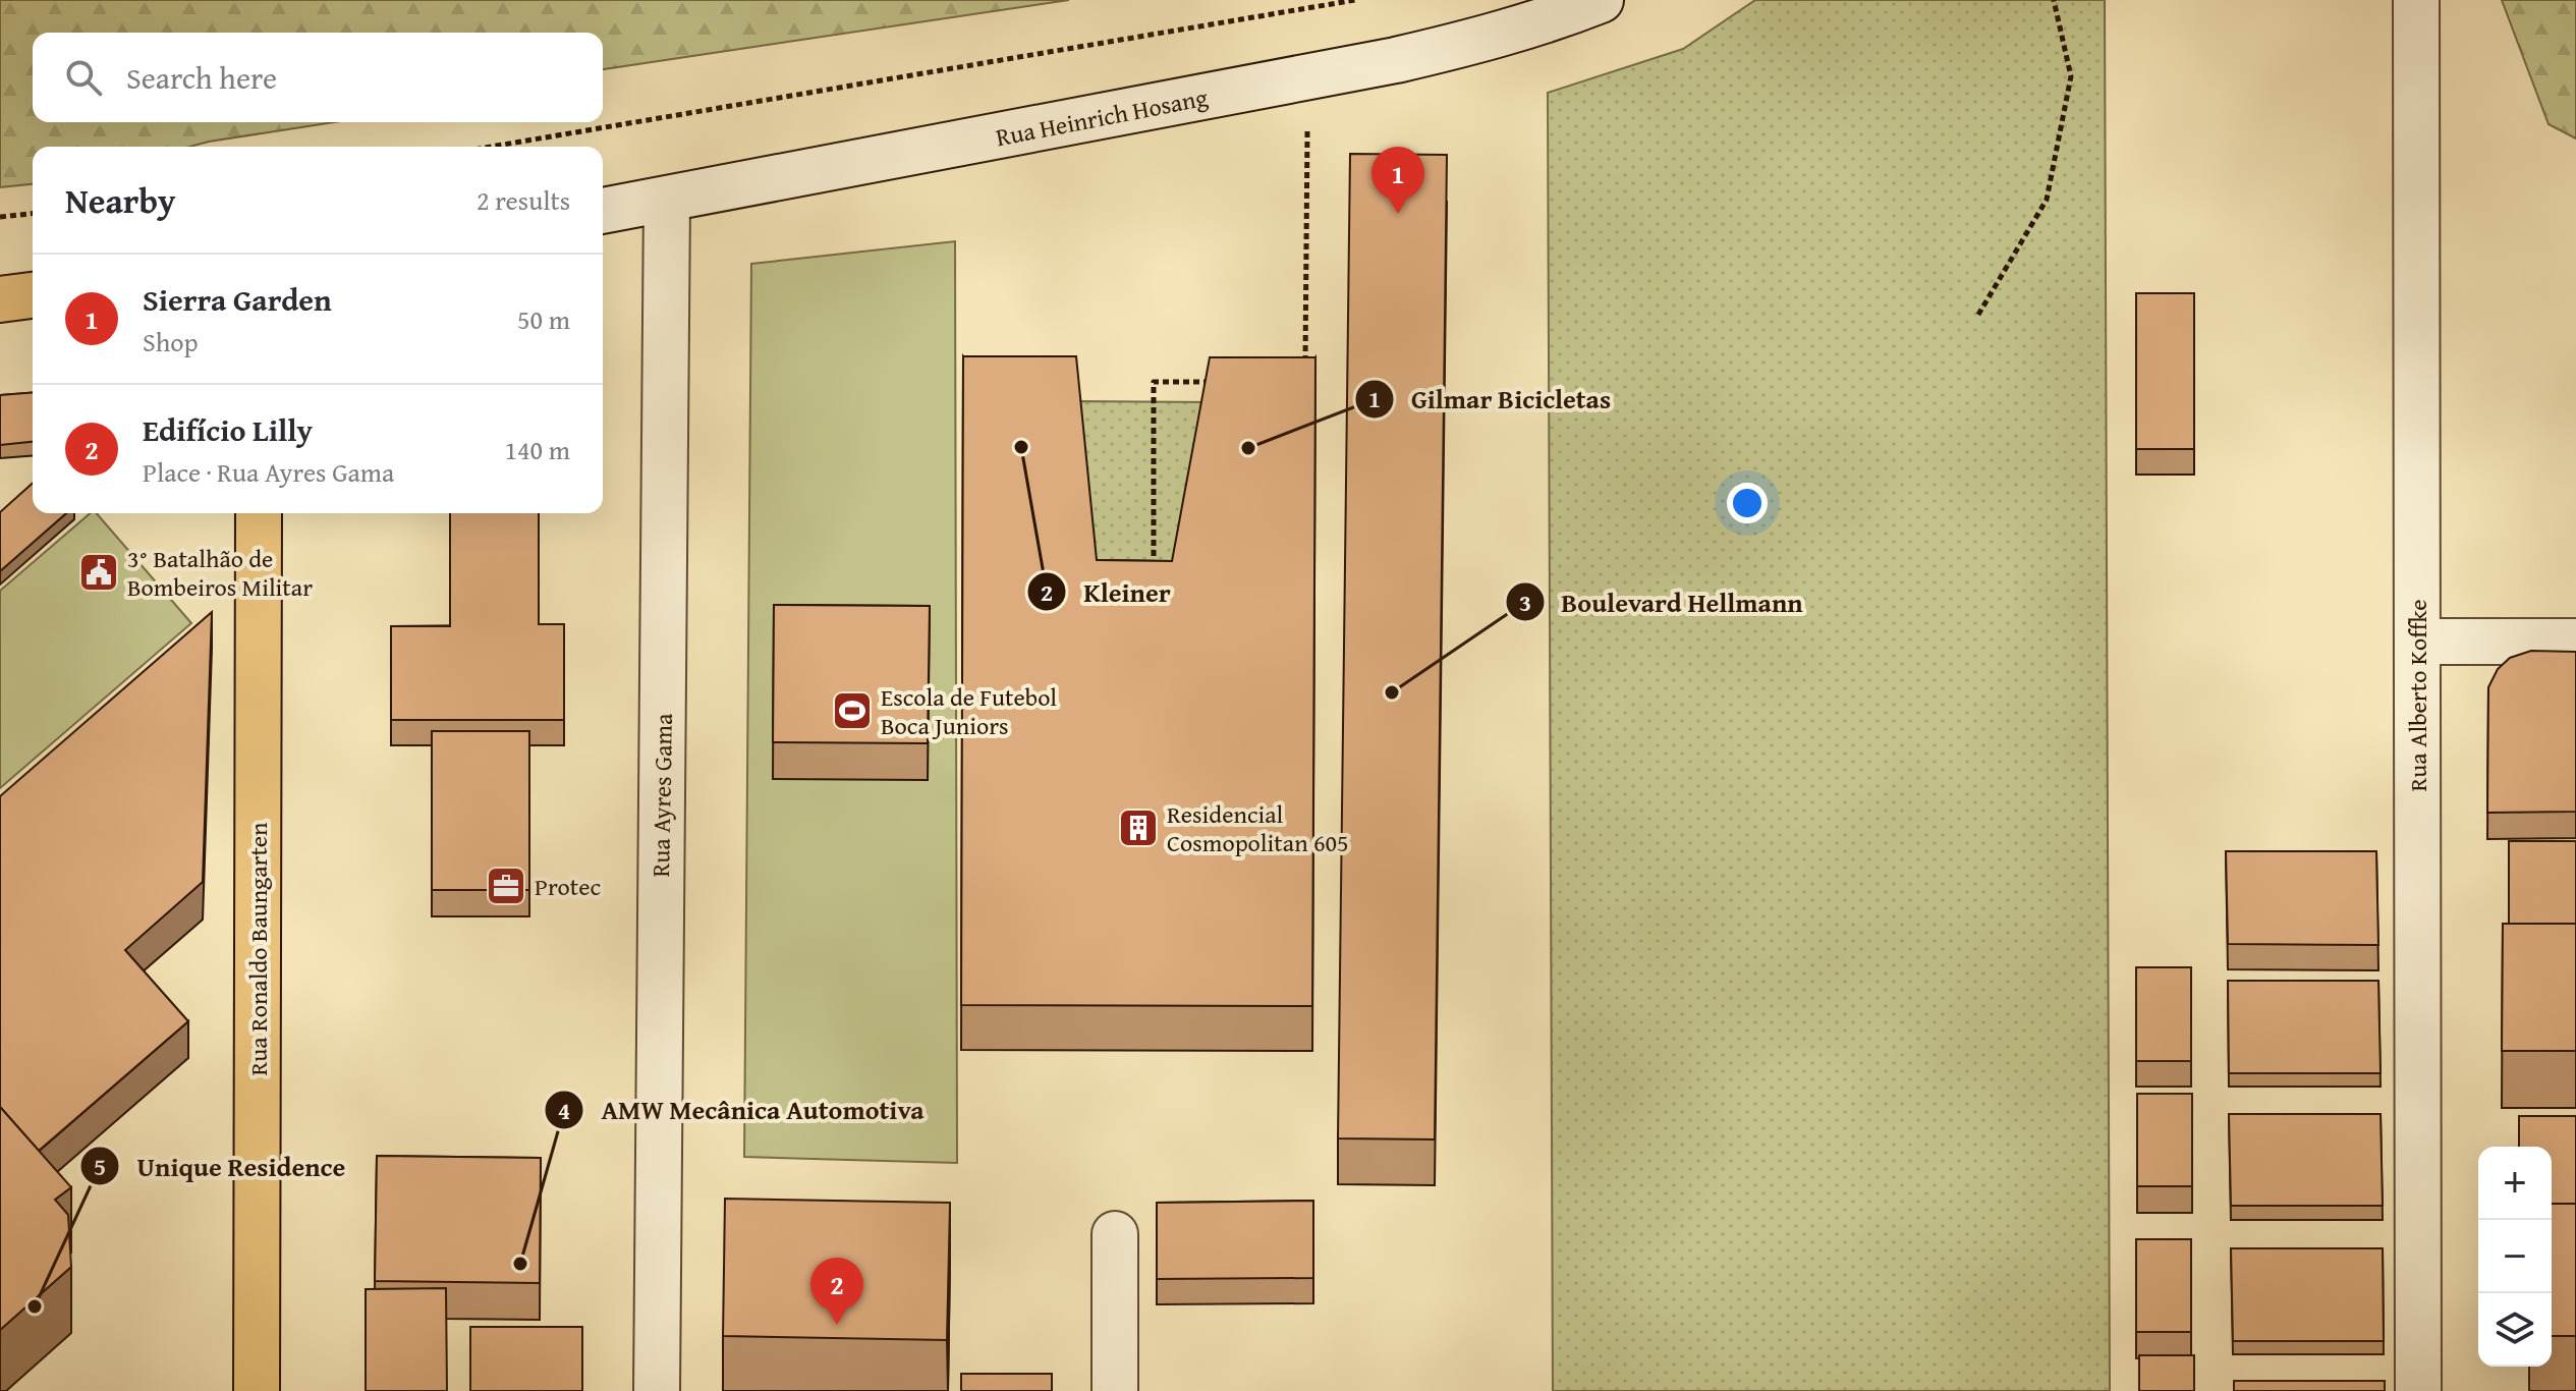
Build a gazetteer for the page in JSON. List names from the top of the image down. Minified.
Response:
{"streets":{"main road":["Rua Ronaldo Baungarten"],"street":["Rua Heinrich Hosang","Rua Alberto Koffke","Rua Ayres Gama"]},"crossings":[["Rua Heinrich Hosang","Rua Ayres Gama"]],"places":{"other":["Kleiner","Gilmar Bicicletas","Boulevard Hellmann","AMW Mecânica Automotiva","Unique Residence"],"public building":["3° Batalhão de Bombeiros Militar"],"sports":["Escola de Futebol Boca Juniors"],"building":["Residencial Cosmopolitan 605"],"office":["Protec"]},"page":{"search":"Search here","pins":["1","2"],"heading":["Nearby","2 results"],"list":[{"mark":"1","name":"Sierra Garden","note":"Shop","value":"50 m"},{"mark":"2","name":"Edifício Lilly","note":"Place · Rua Ayres Gama","value":"140 m"}],"map_buttons":["+","−"]}}
